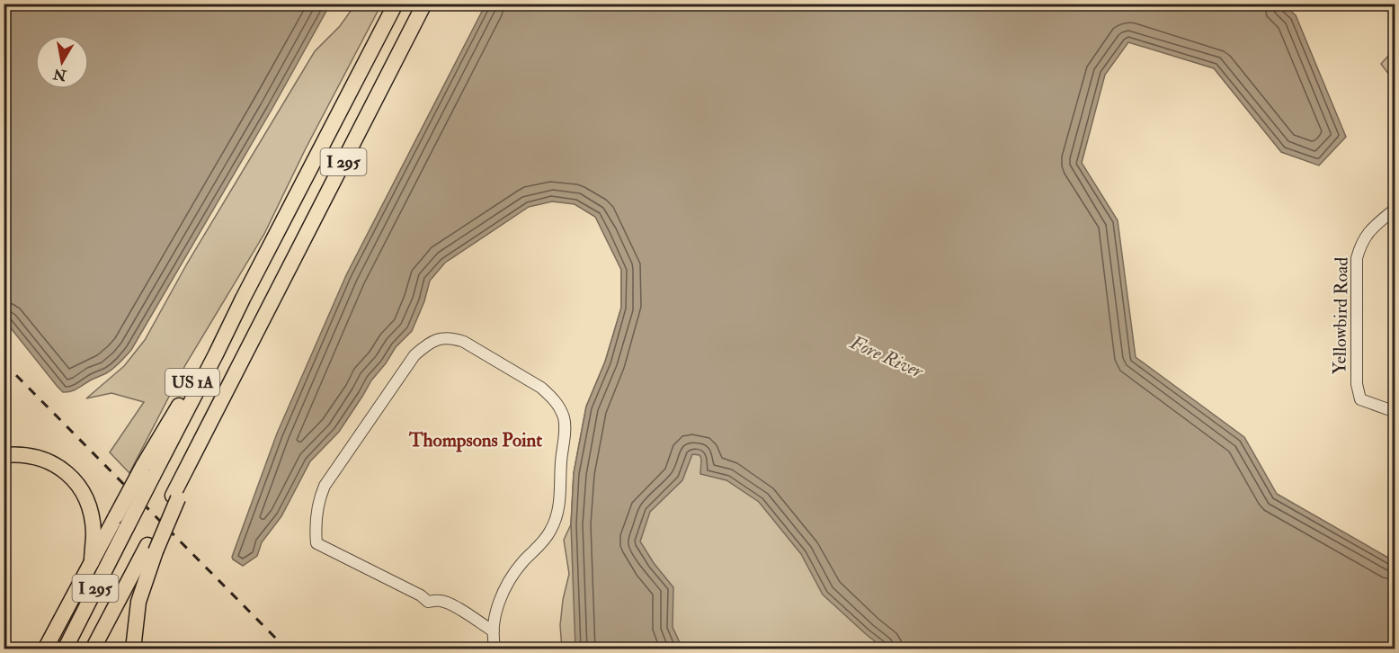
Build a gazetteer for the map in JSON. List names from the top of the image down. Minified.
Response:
{"streets":{"highway":["I 295"],"street":["Yellowbird Road"]},"districts":["Thompsons Point"],"water":["Fore River"],"north":"bottom"}
